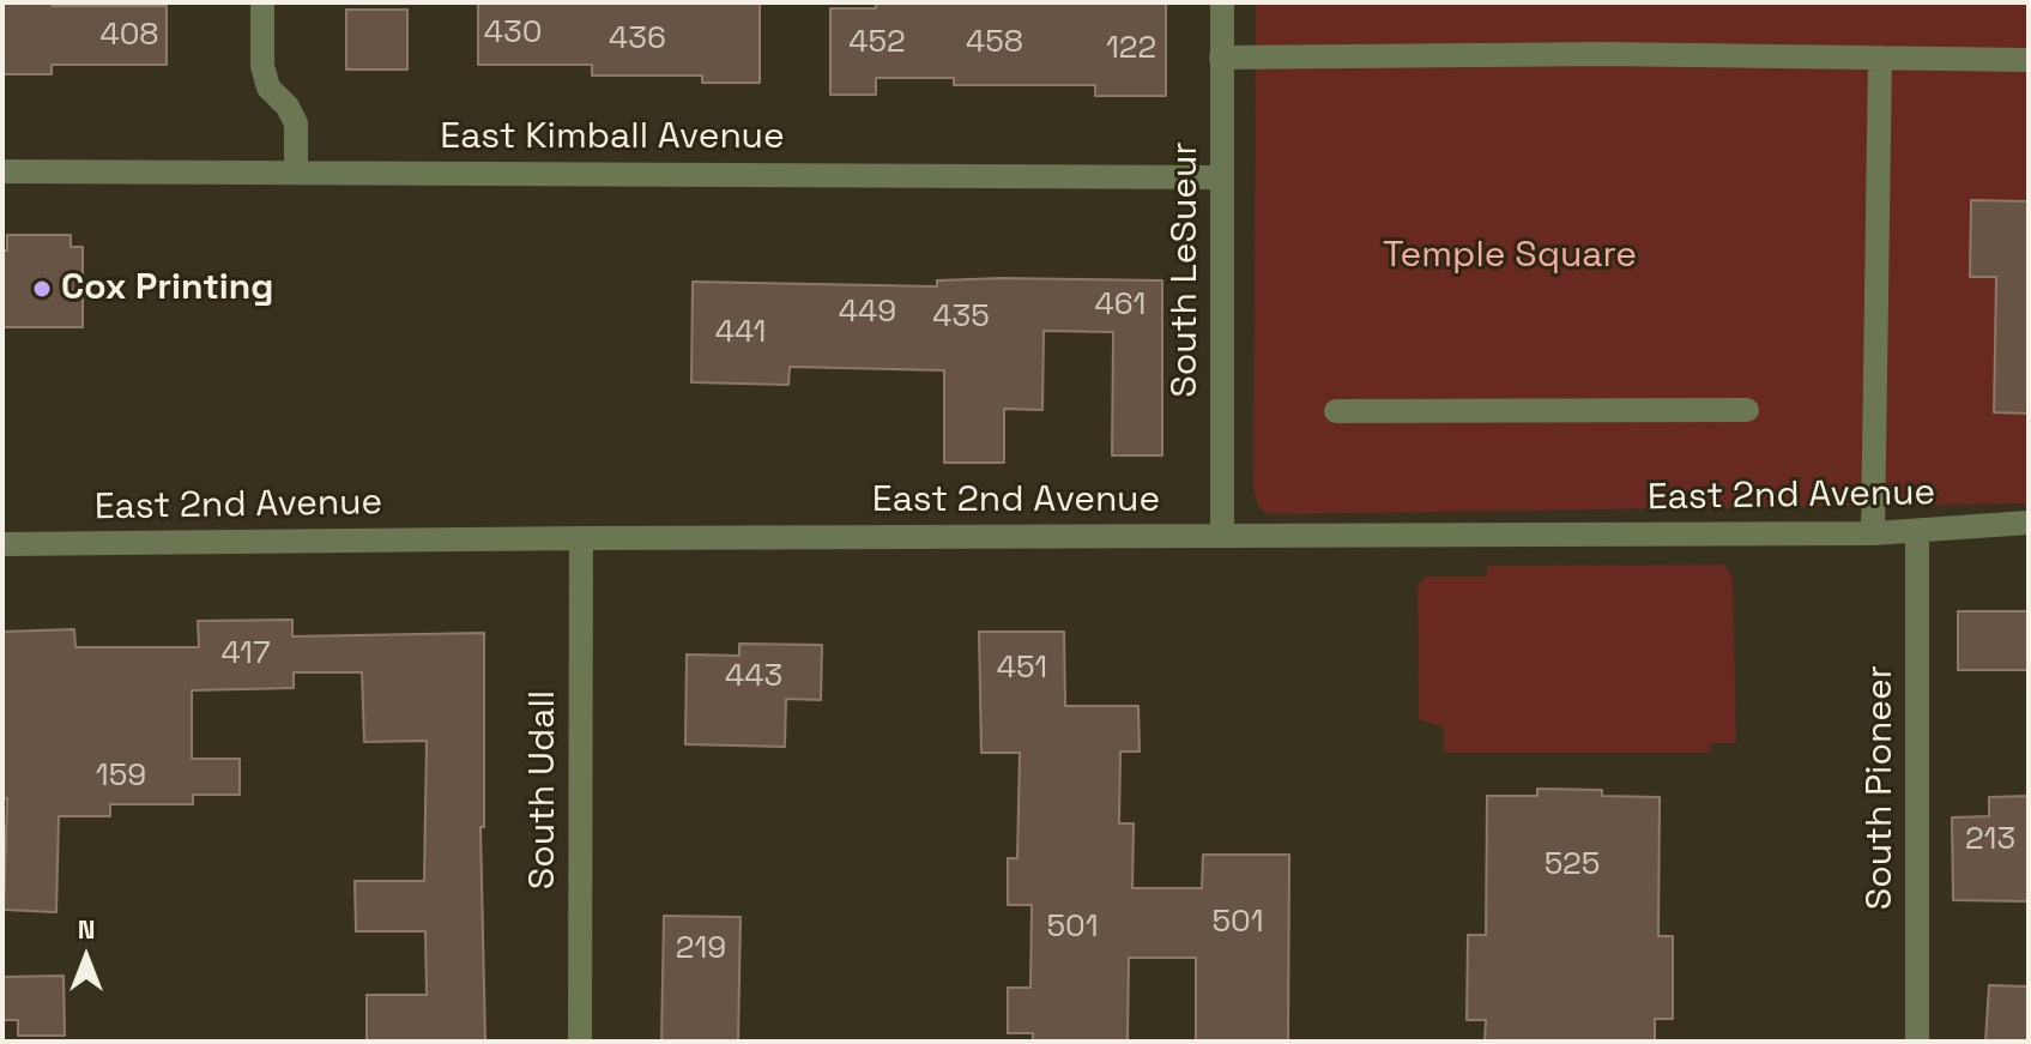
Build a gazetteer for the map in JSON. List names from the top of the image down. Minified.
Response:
{"streets":{"street":["East Kimball Avenue","South LeSueur","East 2nd Avenue","South Pioneer","South Udall"]},"crossings":[["East Kimball Avenue","South LeSueur"],["South LeSueur","East 2nd Avenue"],["East 2nd Avenue","South Pioneer"],["East 2nd Avenue","South Udall"]],"parks":["Temple Square"],"places":["Cox Printing"],"house_numbers":["430","408","436","452","458","122","461","449","435","441","417","451","443","159","213","525","501","501","219"],"north":"top"}
